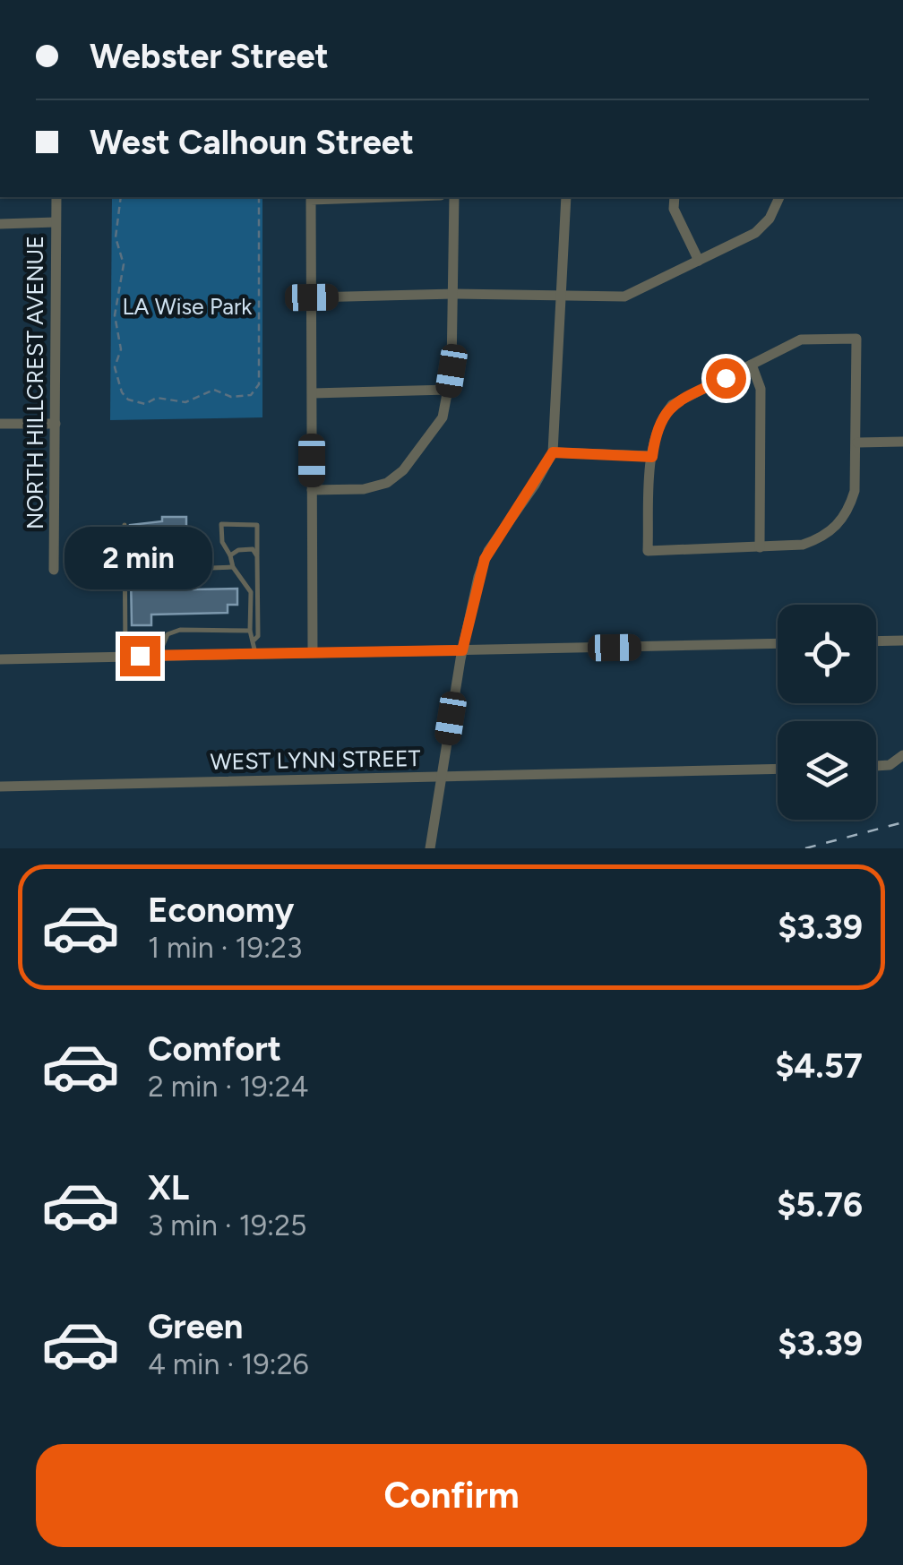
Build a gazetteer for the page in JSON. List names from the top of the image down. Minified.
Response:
{"streets":{"street":["NORTH HILLCREST AVENUE","WEST LYNN STREET"]},"parks":["LA Wise Park"],"page":{"banner":["Webster Street","West Calhoun Street"],"bubble":"2 min","list":[{"name":"Economy","note":"1 min · 19:23","value":"$3.39"},{"name":"Comfort","note":"2 min · 19:24","value":"$4.57"},{"name":"XL","note":"3 min · 19:25","value":"$5.76"},{"name":"Green","note":"4 min · 19:26","value":"$3.39"}],"buttons":"Confirm"}}
